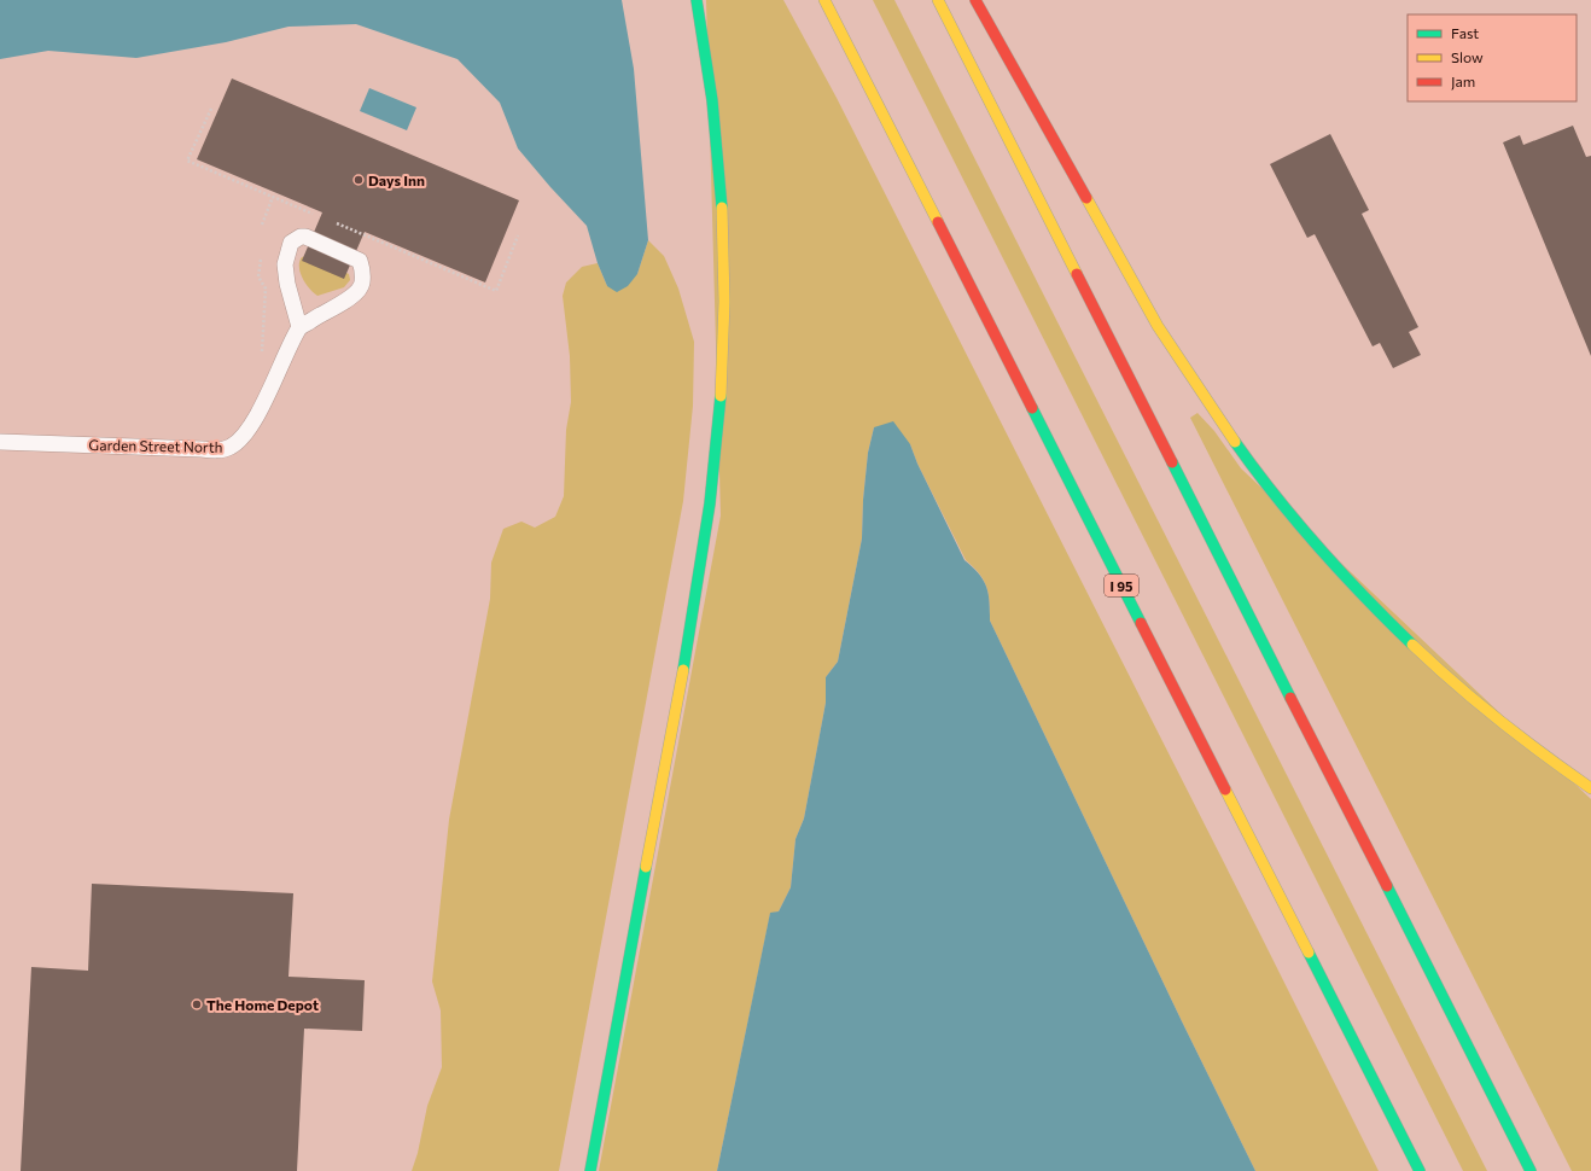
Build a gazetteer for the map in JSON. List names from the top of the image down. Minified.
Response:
{"streets":{"highway":["I 95"],"lane":["Garden Street North"]},"places":["Days Inn","The Home Depot"],"legend":["Fast","Slow","Jam"]}
